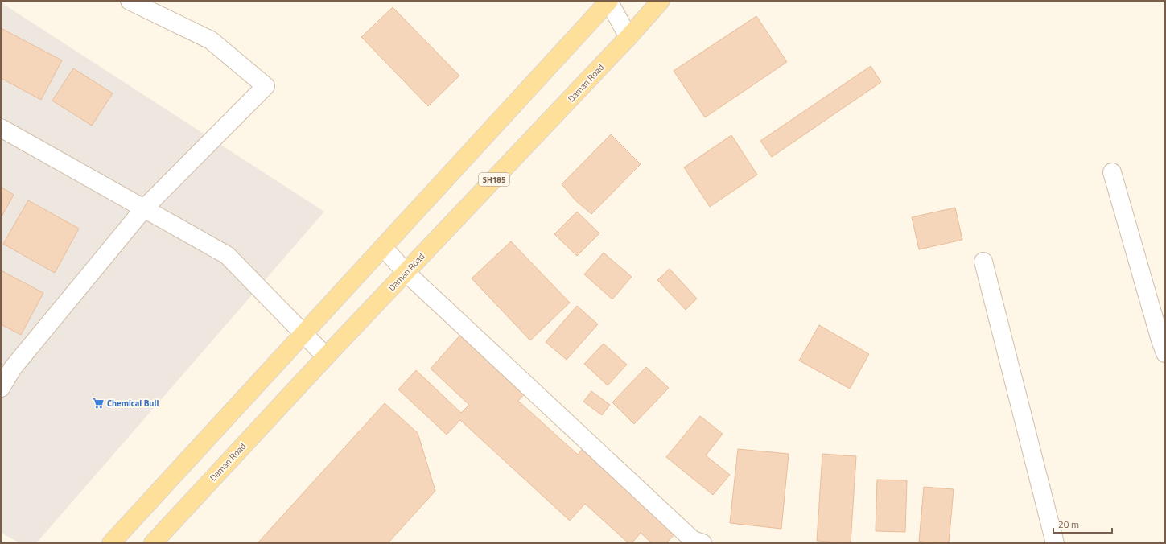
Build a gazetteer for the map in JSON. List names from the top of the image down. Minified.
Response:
{"streets":{"main road":["Daman Road","SH185"]},"places":{"supermarket":["Chemical Bull"]},"scale_bar":"20 m"}
